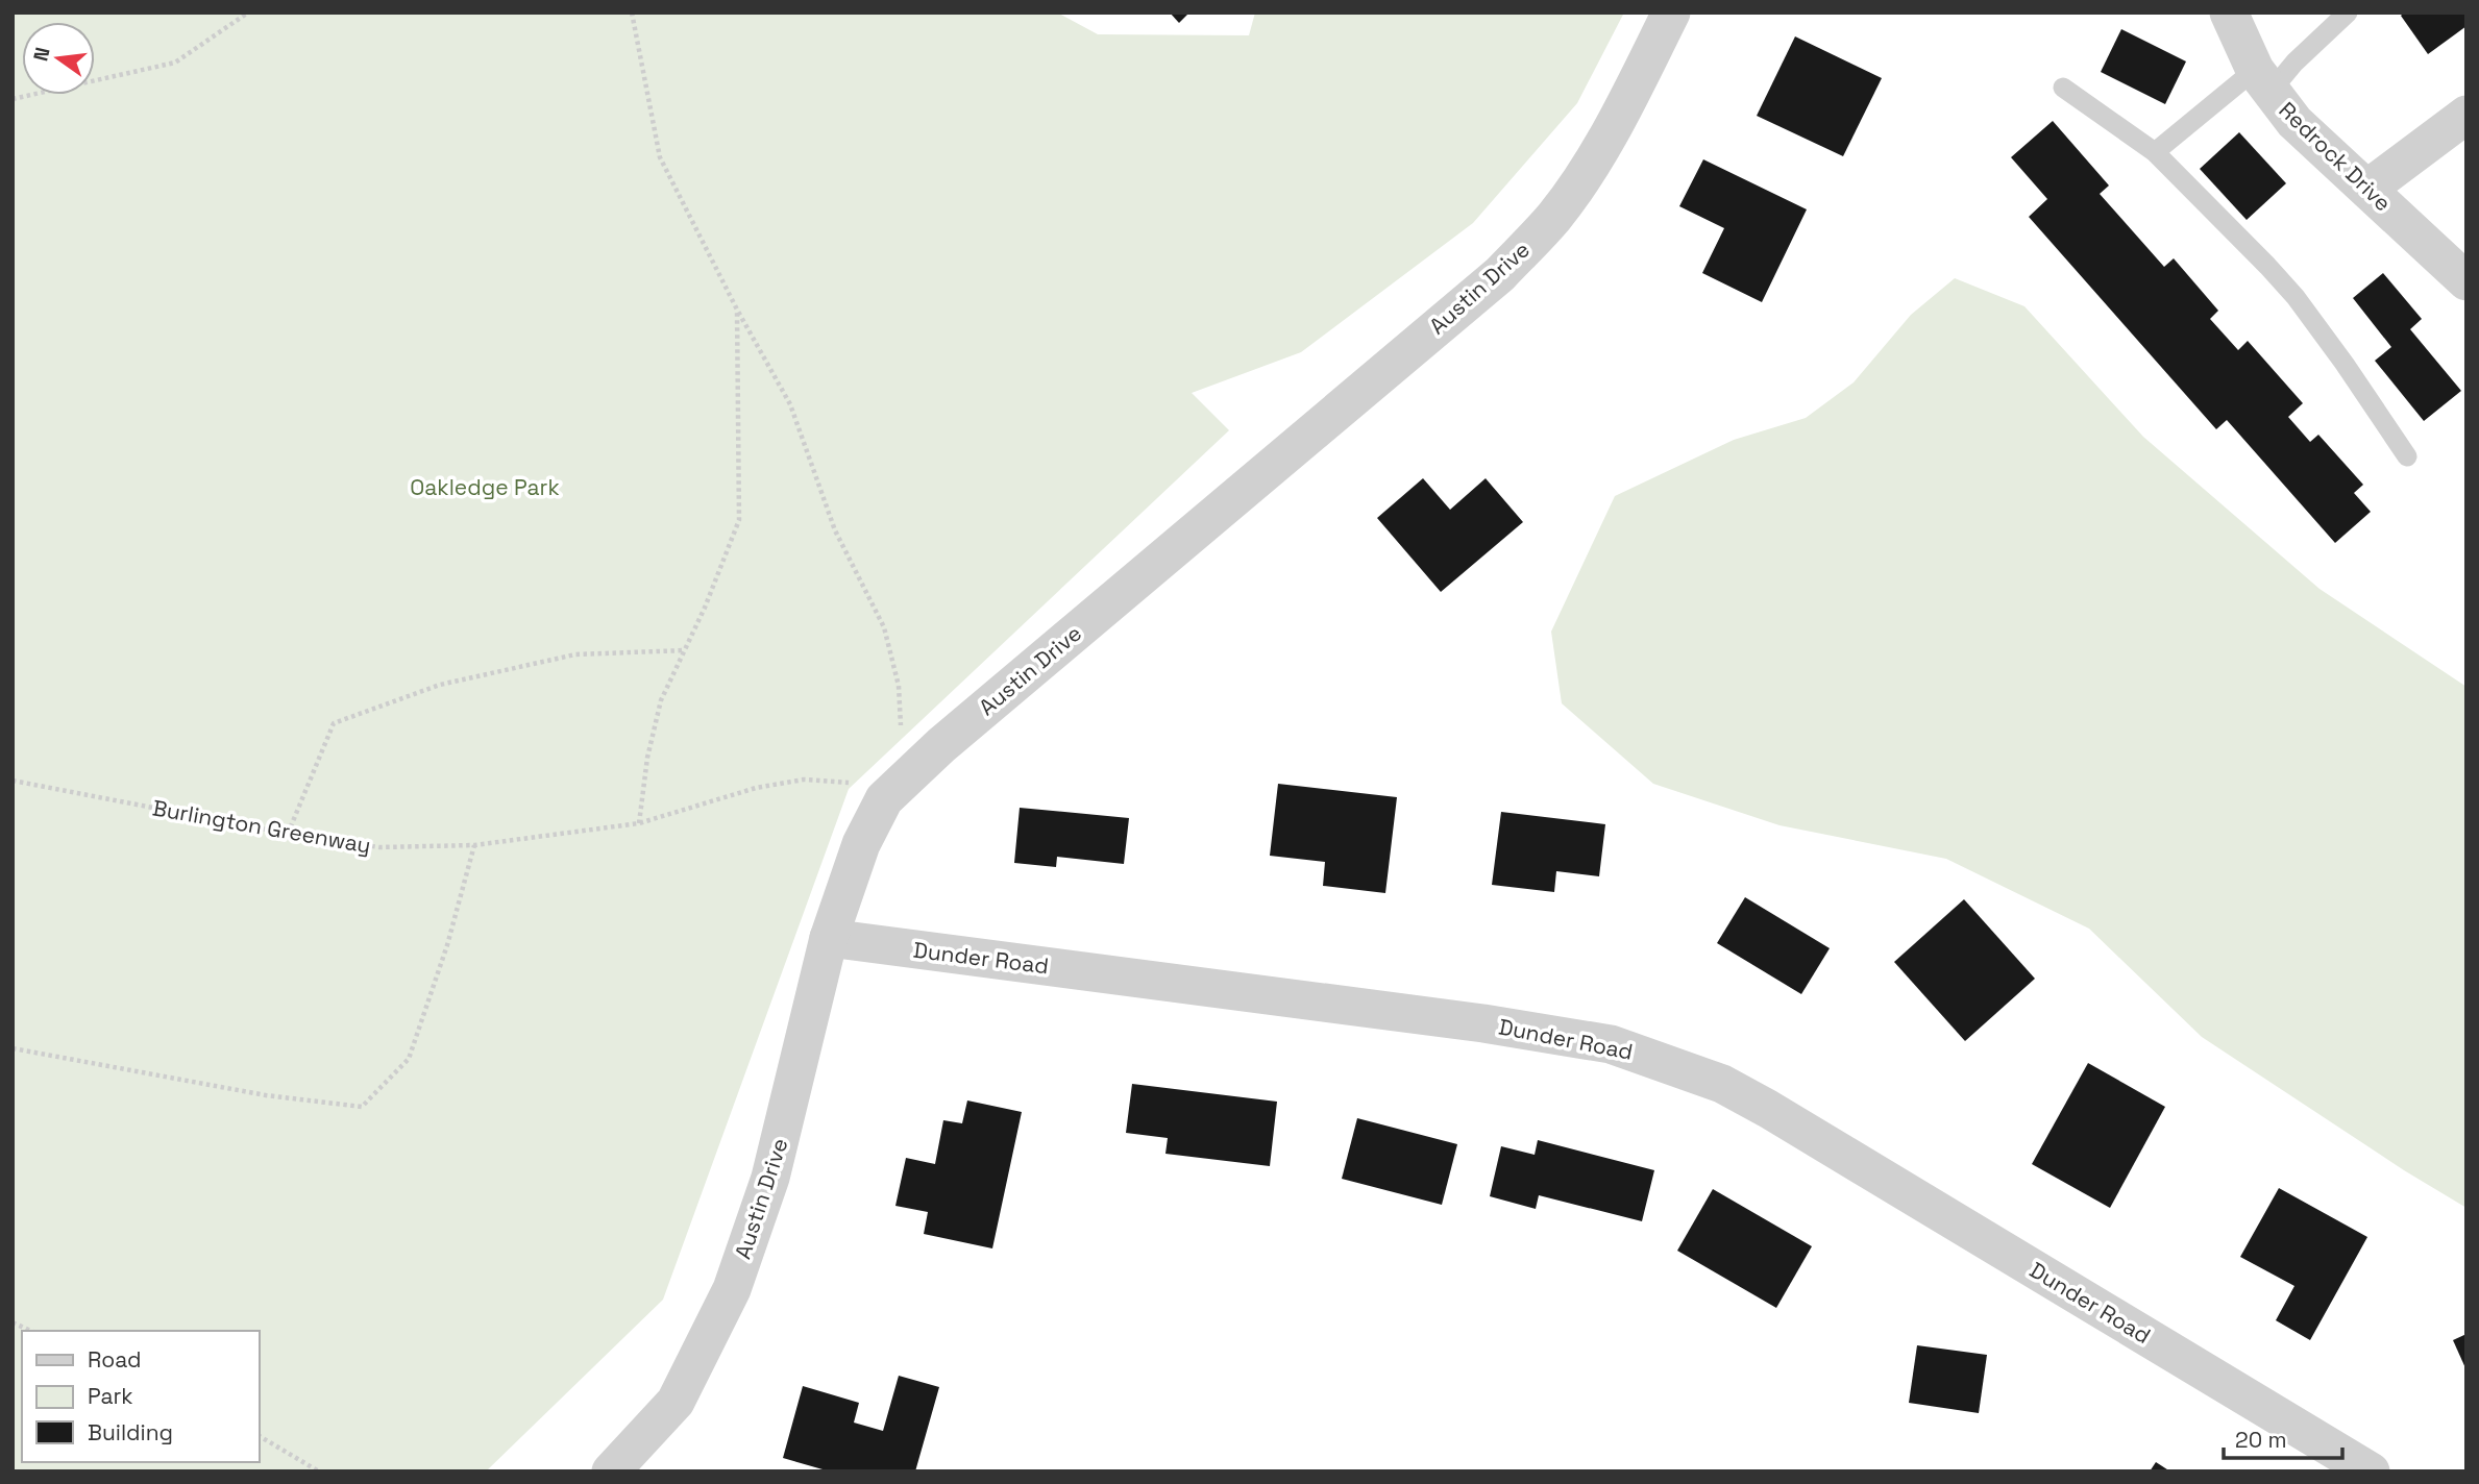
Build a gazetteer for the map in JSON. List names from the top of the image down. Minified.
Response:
{"streets":{"street":["Redrock Drive","Austin Drive","Dunder Road"],"path":["Burlington Greenway"]},"crossings":[["Austin Drive","Dunder Road"]],"parks":["Oakledge Park"],"legend":["Road","Park","Building"],"scale_bar":"20 m","north":"left"}
